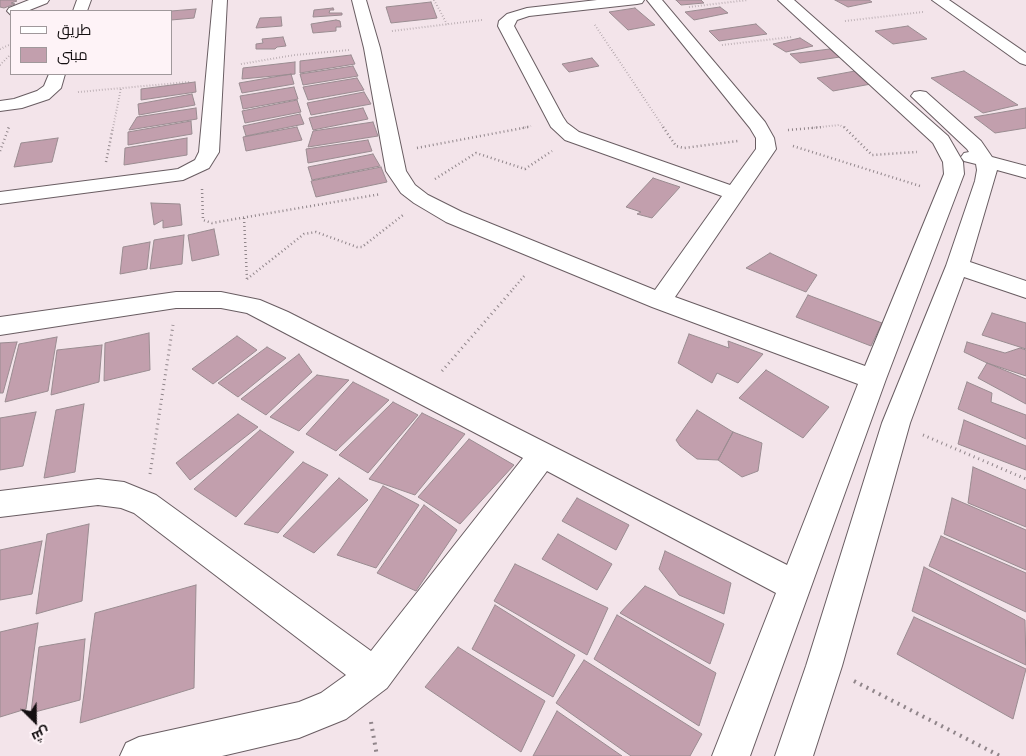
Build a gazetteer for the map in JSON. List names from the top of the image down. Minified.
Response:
{"legend":["طريق","مبنى"],"north":"bottom right"}
